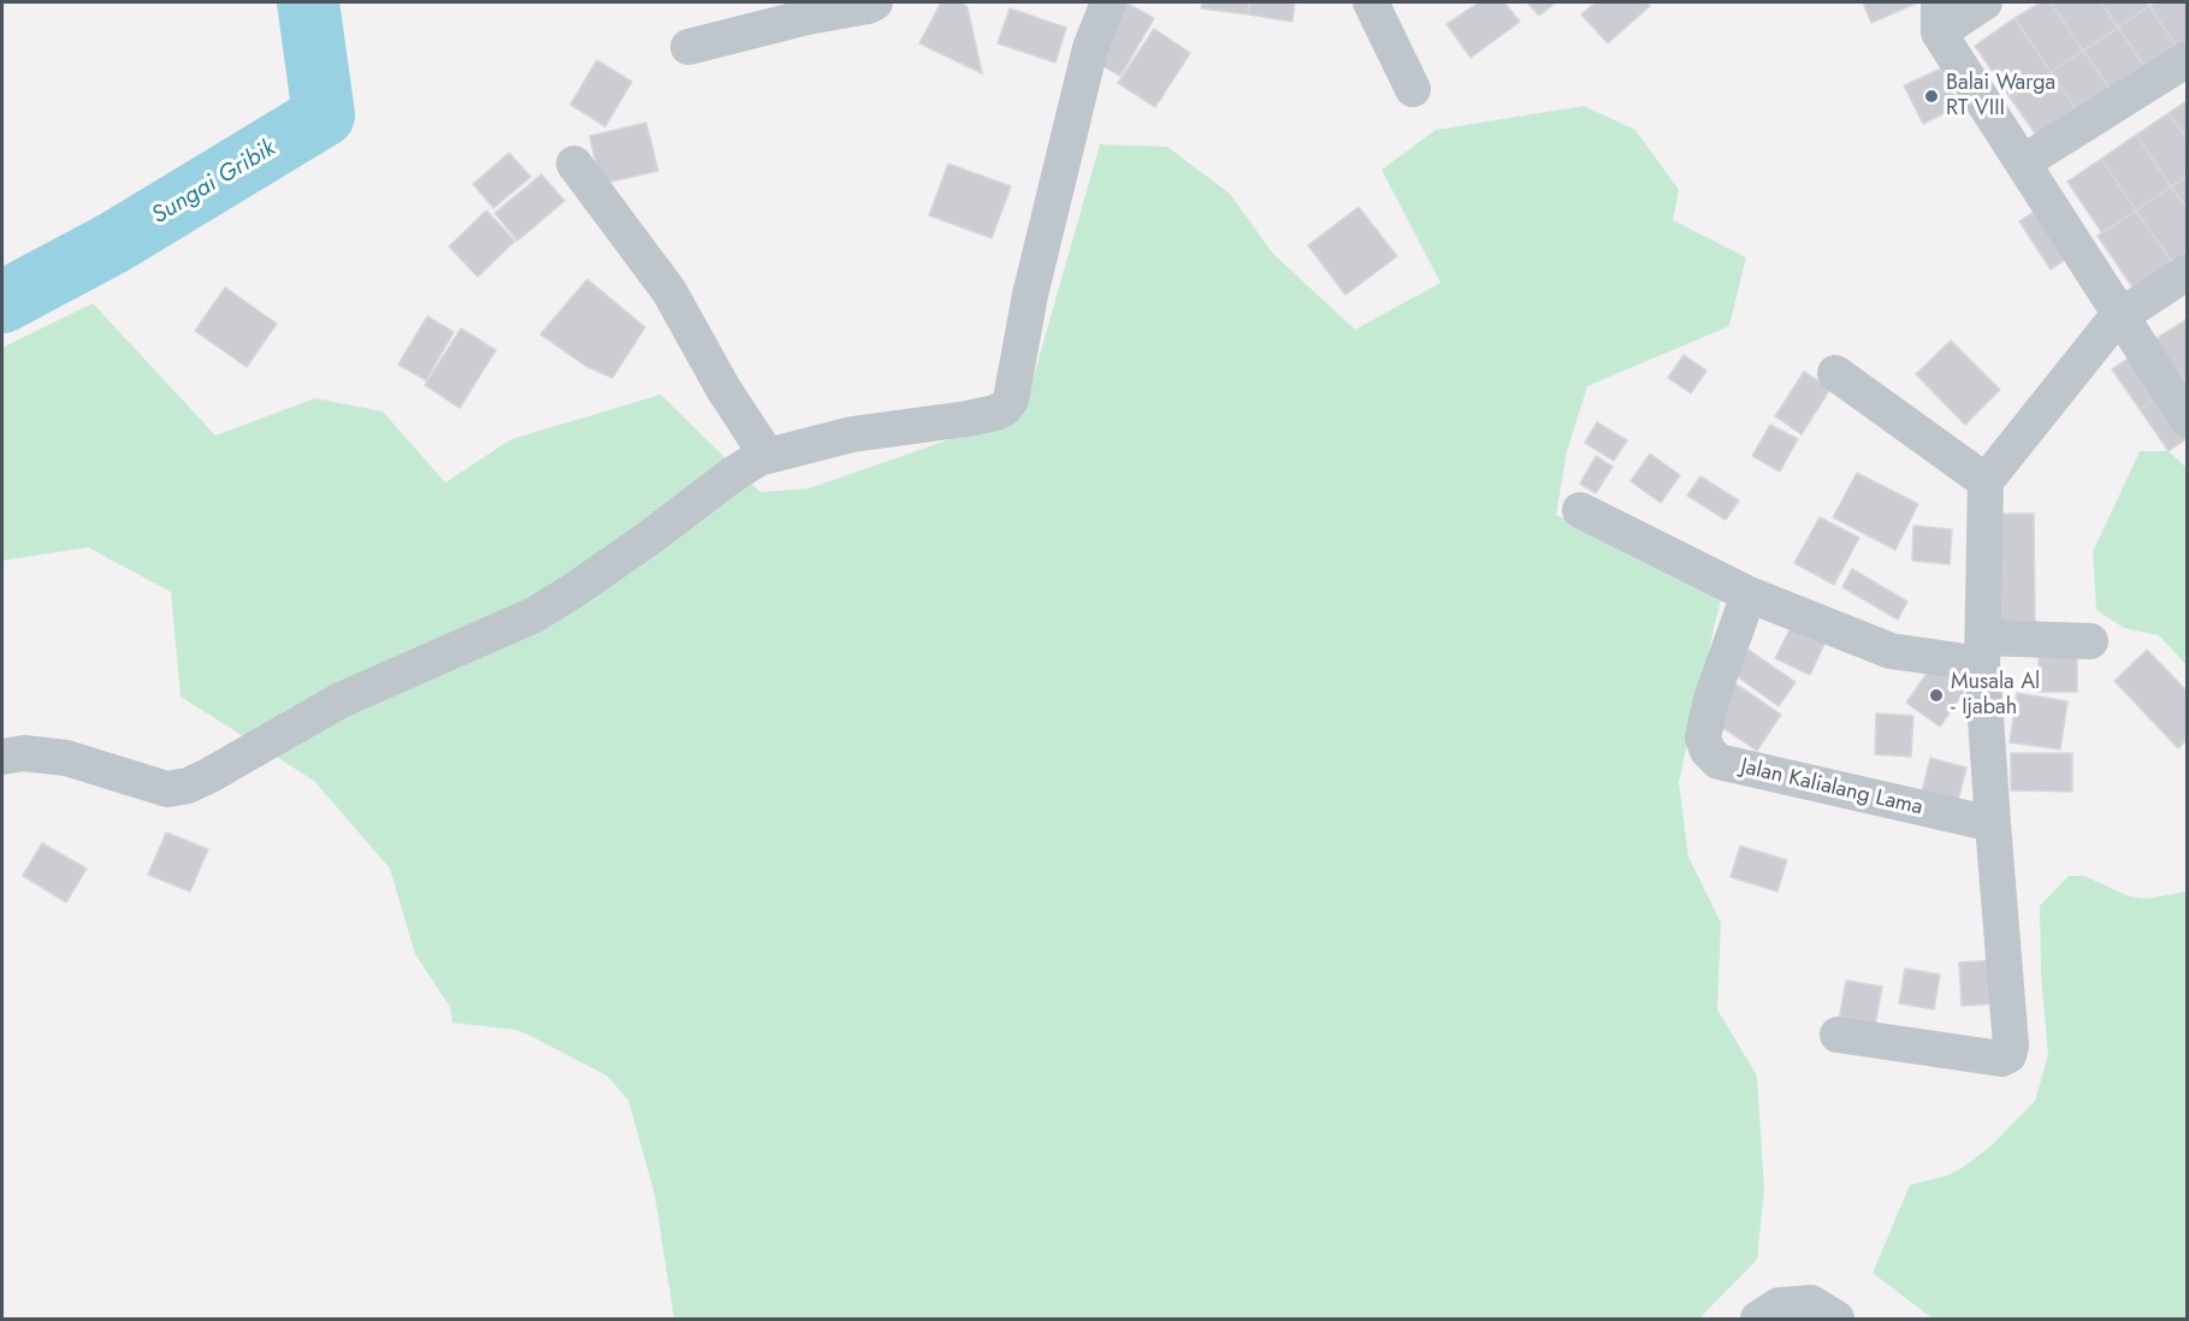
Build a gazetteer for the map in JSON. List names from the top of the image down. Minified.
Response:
{"streets":{"street":["Jalan Kalialang Lama"]},"water":["Sungai Gribik"],"places":["Balai Warga RT VIII","Musala Al - Ijabah"]}
